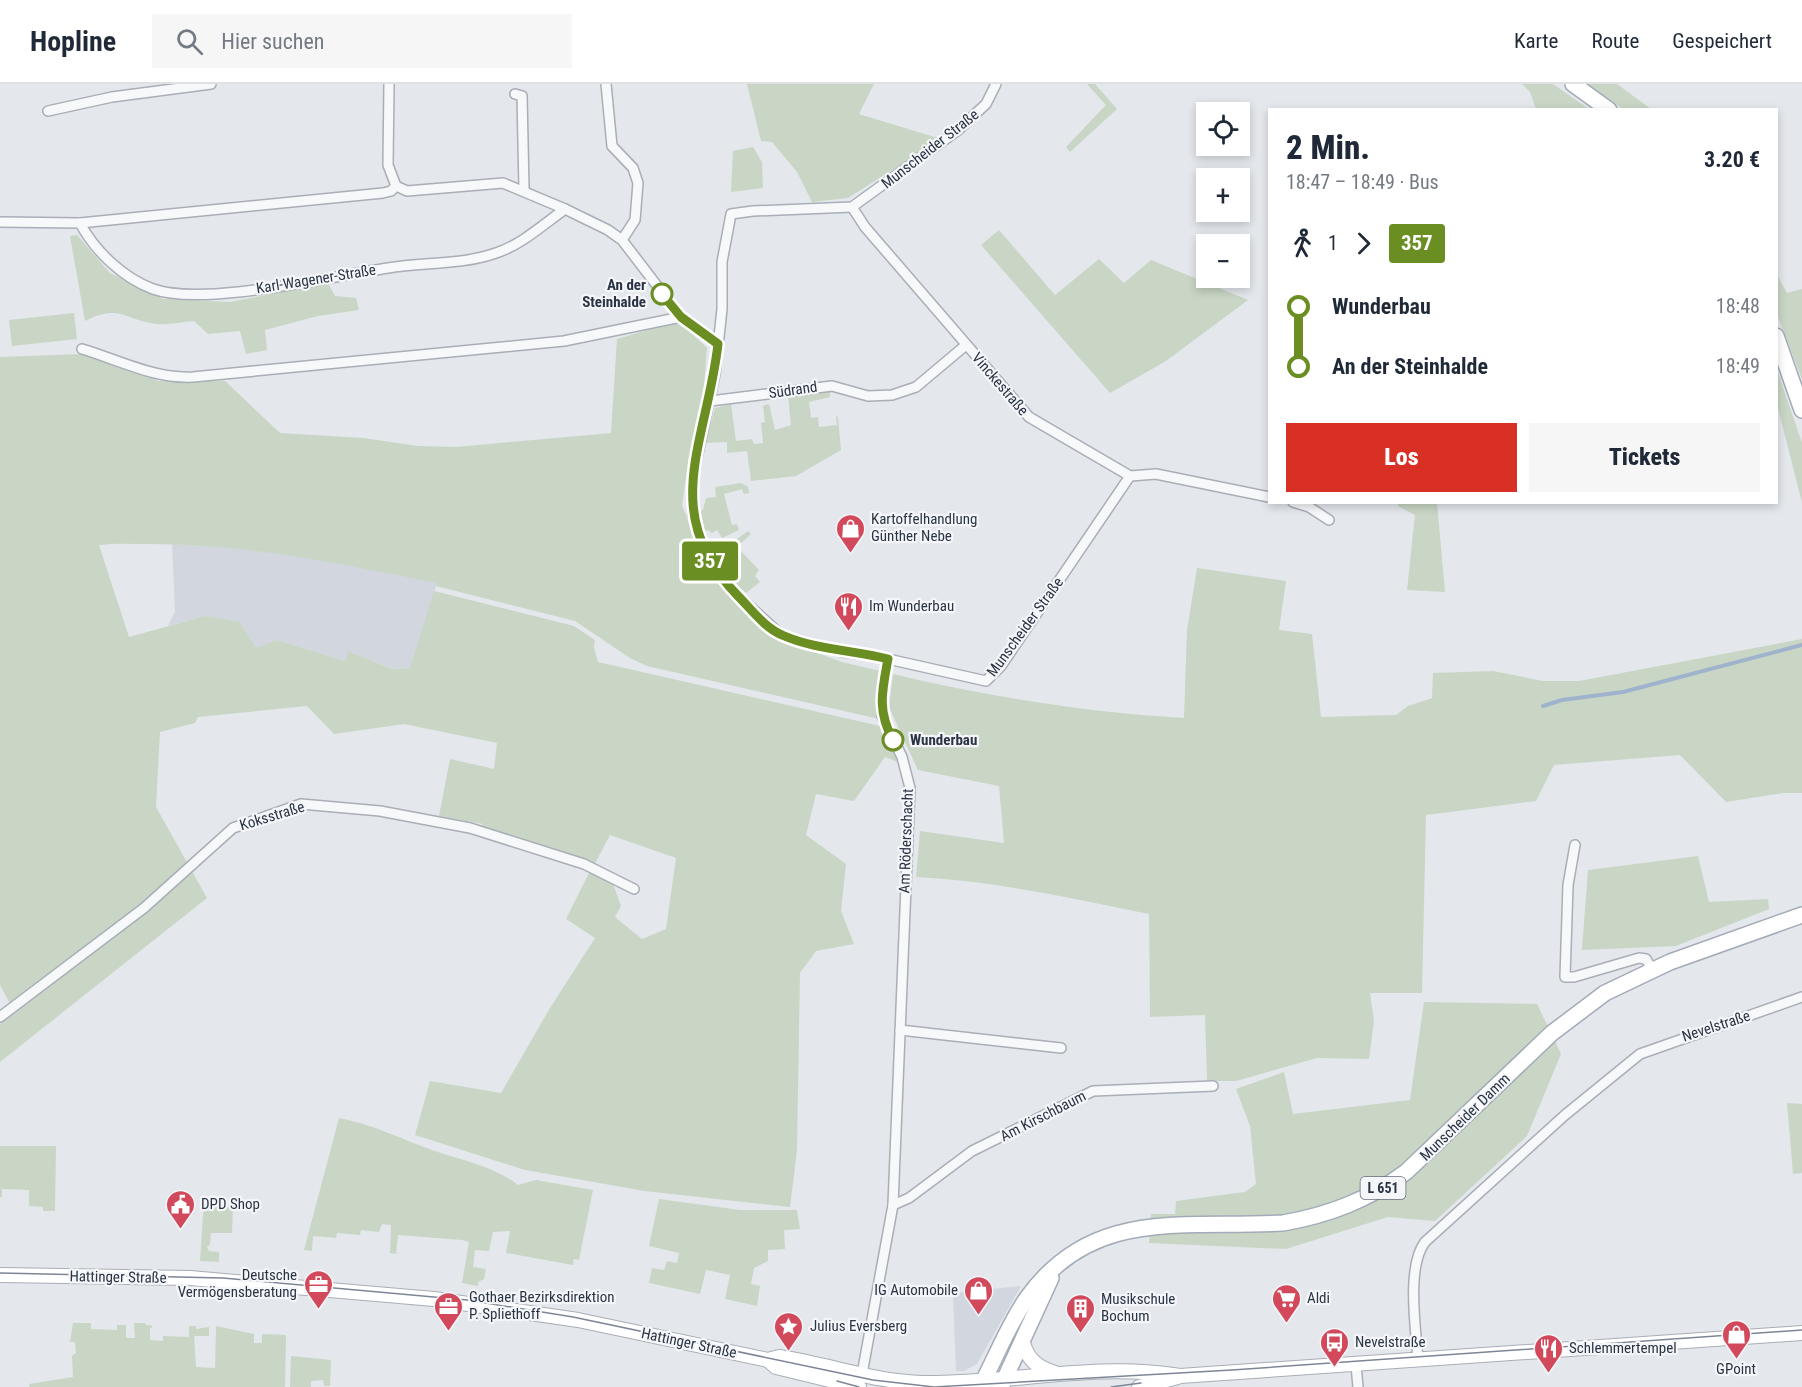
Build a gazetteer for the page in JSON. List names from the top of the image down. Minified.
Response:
{"streets":{"main road":["Munscheider Damm","L 651"],"street":["Munscheider Straße","Karl-Wagener-Straße","Vinckestraße","Südrand","Koksstraße","Am Röderschacht","Nevelstraße","Am Kirschbaum","Hattinger Straße"]},"crossings":[["Munscheider Straße","Vinckestraße"],["Munscheider Straße","Südrand"],["Munscheider Straße","Am Röderschacht"],["Vinckestraße","Südrand"],["Am Röderschacht","Am Kirschbaum"],["Am Röderschacht","Hattinger Straße"],["Nevelstraße","Hattinger Straße"],["Munscheider Damm","Hattinger Straße"]],"places":{"other":["An der Steinhalde","Wunderbau"],"shop":["Kartoffelhandlung Günther Nebe","IG Automobile","GPoint"],"restaurant":["Im Wunderbau","Schlemmertempel"],"public building":["DPD Shop"],"office":["Deutsche Vermögensberatung","Gothaer Bezirksdirektion P. Spliethoff"],"supermarket":["Aldi"],"building":["Musikschule Bochum"],"place":["Julius Eversberg"],"bus stop":["Nevelstraße"]},"lines":["bus line 357"],"page":{"header":"Hopline","search":"Hier suchen","nav":["Karte","Route","Gespeichert"],"on_map":"357","map_buttons":["+","−"],"heading":["2 Min.","18:47 – 18:49 · Bus","3.20 €"],"legs":["1","357"],"list":[{"name":"Wunderbau","value":"18:48"},{"name":"An der Steinhalde","value":"18:49"}],"buttons":["Los","Tickets"]}}
